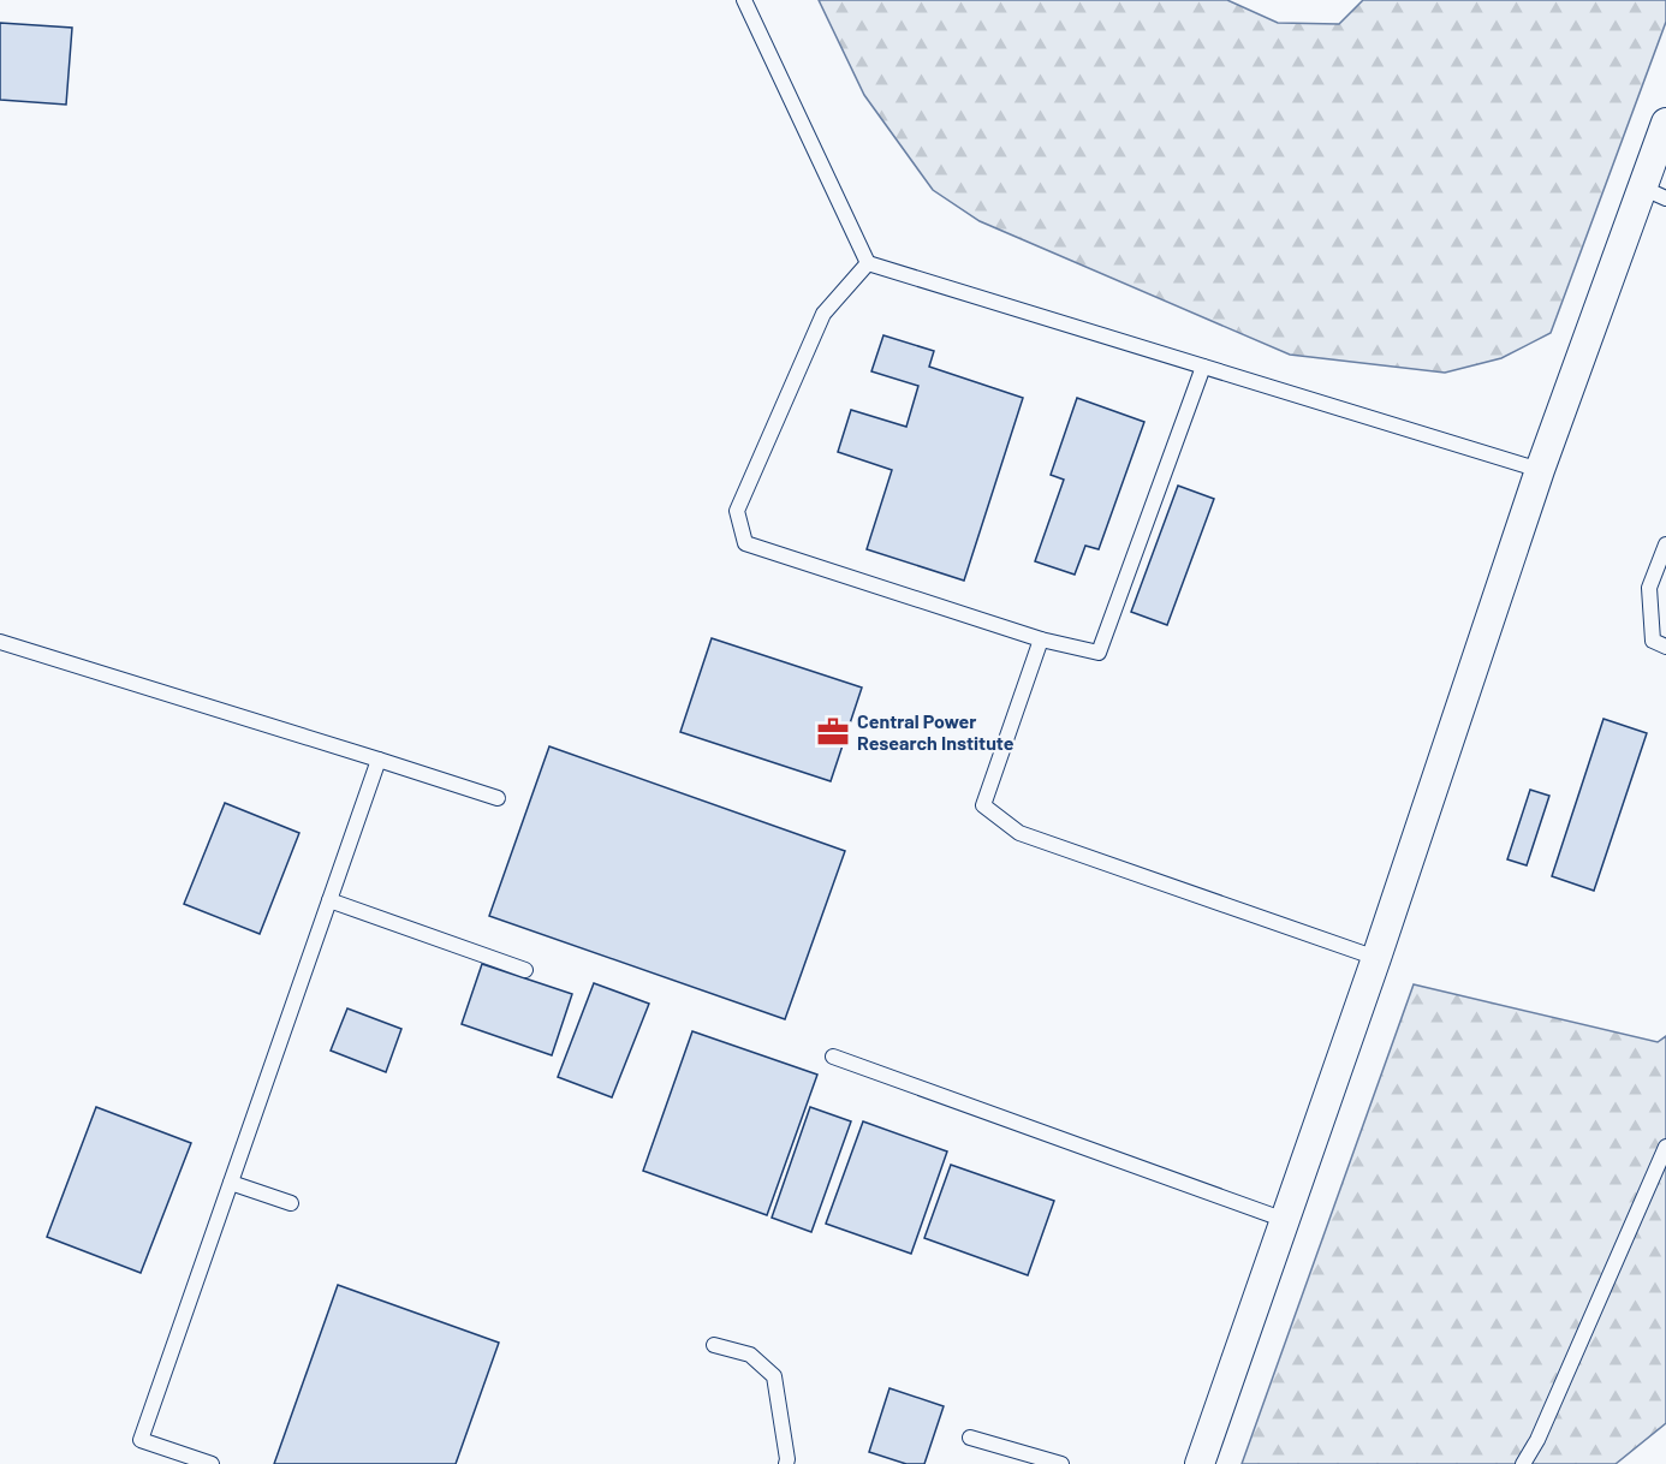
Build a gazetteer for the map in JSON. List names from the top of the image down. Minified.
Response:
{"places":{"office":["Central Power Research Institute"]}}
